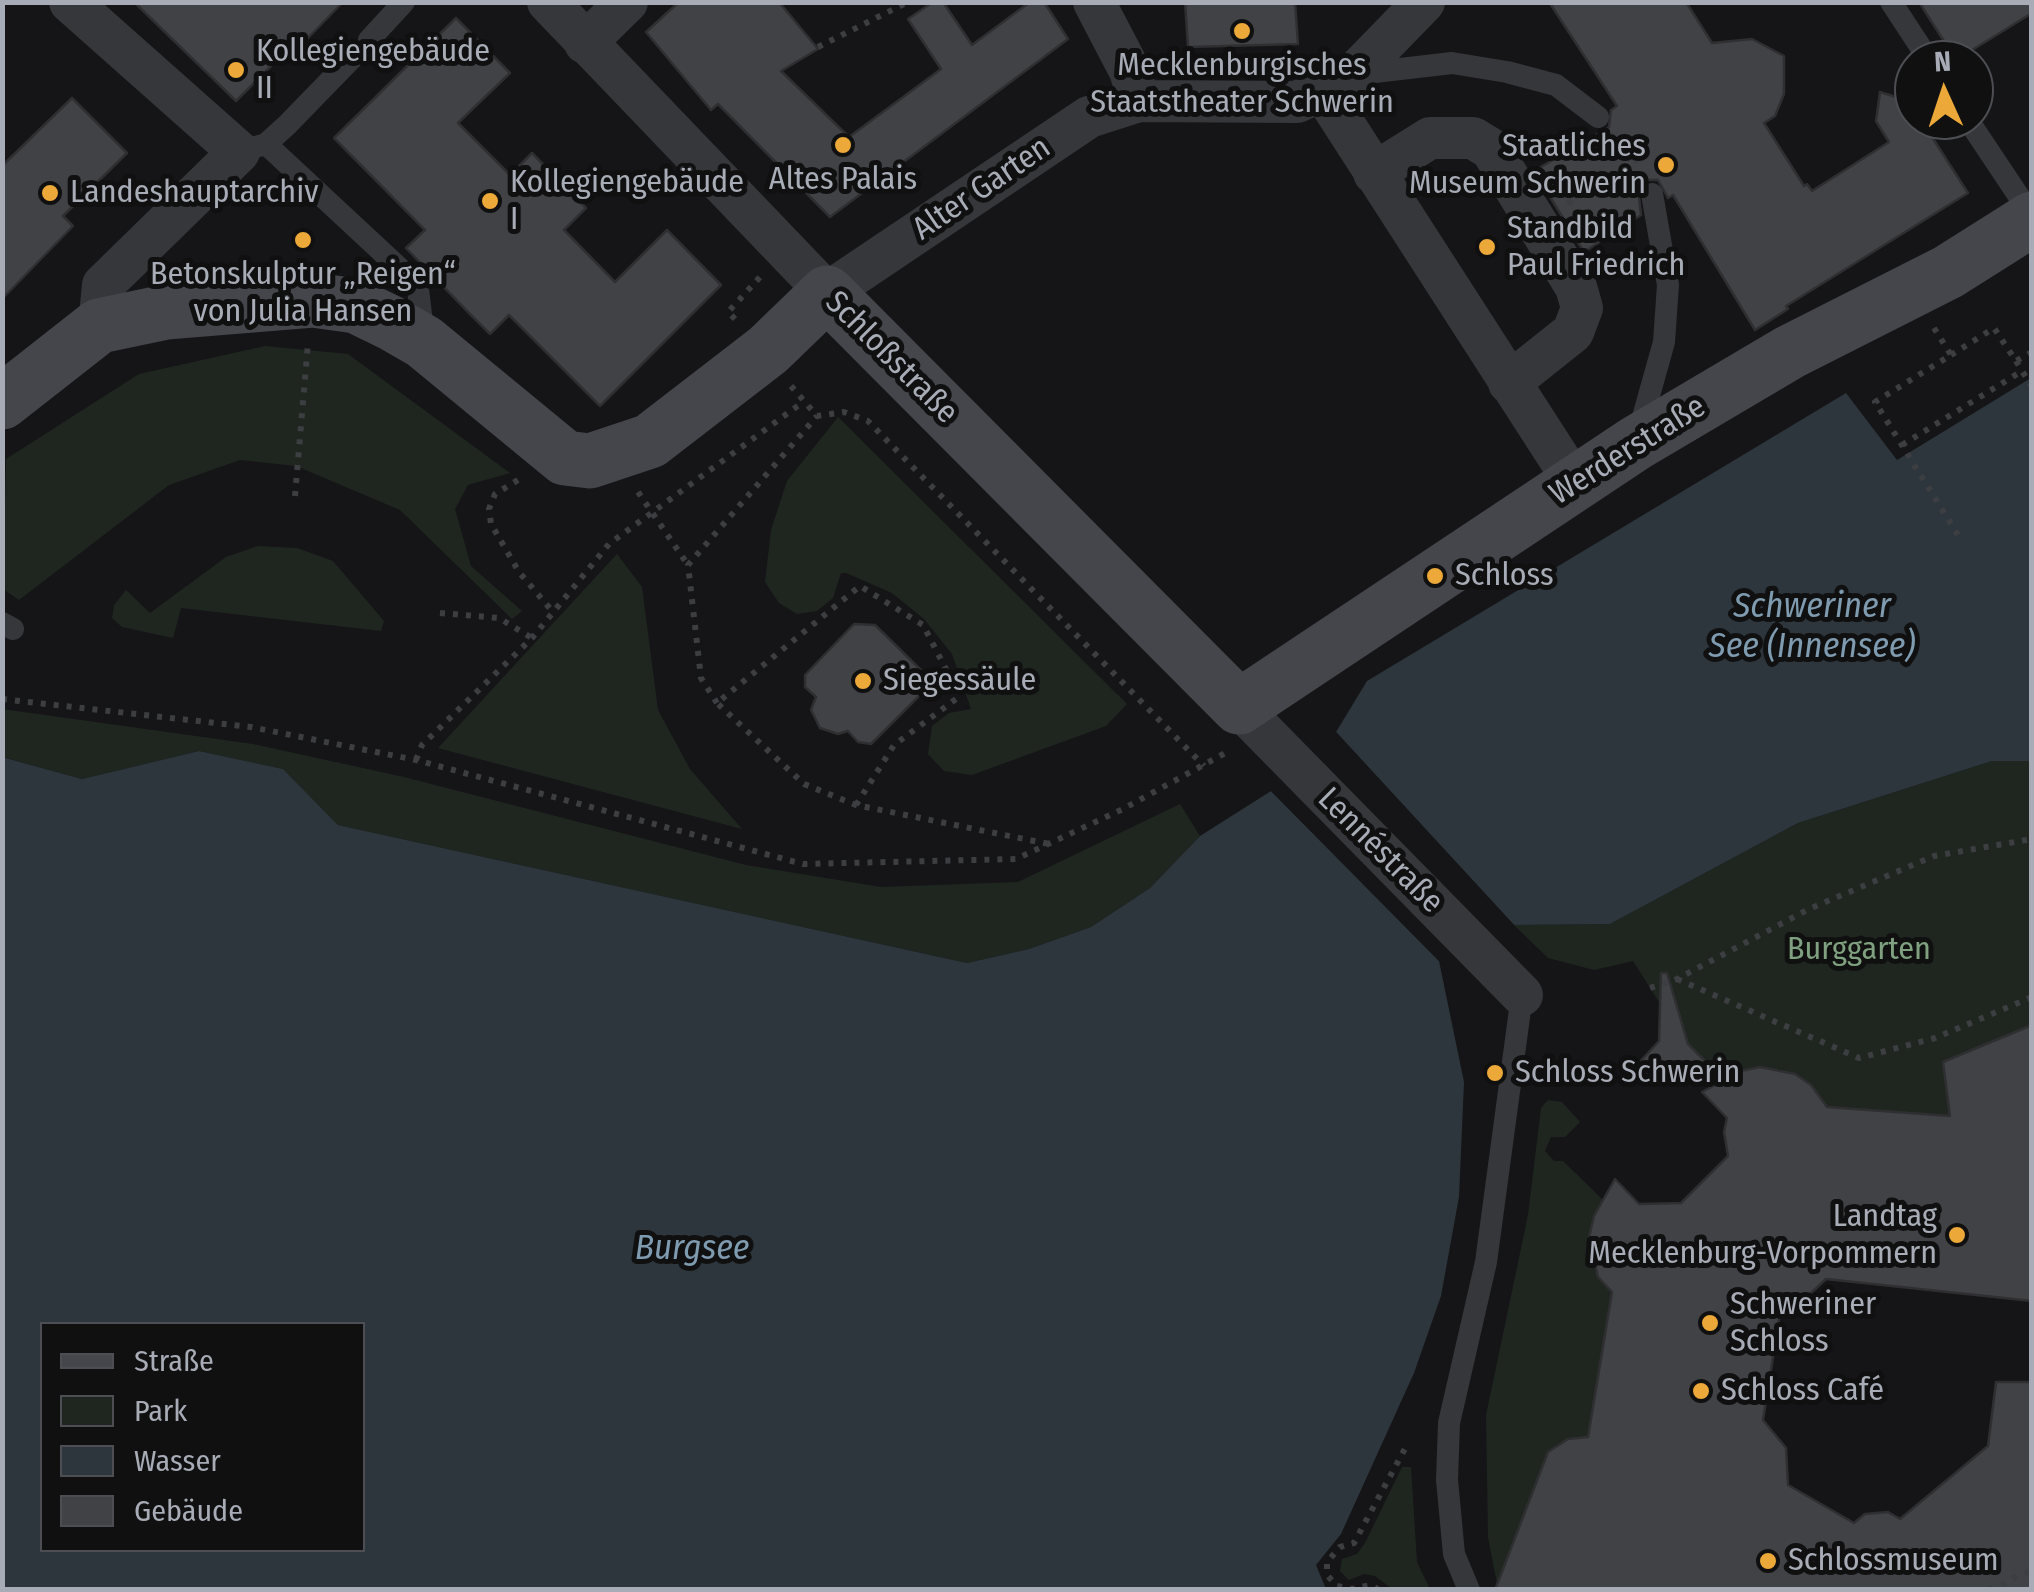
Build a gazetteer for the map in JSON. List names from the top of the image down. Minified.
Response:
{"streets":{"street":["Alter Garten","Schloßstraße","Werderstraße","Lennéstraße"]},"crossings":[["Alter Garten","Schloßstraße"],["Schloßstraße","Werderstraße"],["Schloßstraße","Lennéstraße"],["Werderstraße","Lennéstraße"]],"water":["Schweriner See (Innensee)","Burgsee"],"parks":["Burggarten"],"places":["Mecklenburgisches Staatstheater Schwerin","Kollegiengebäude II","Altes Palais","Staatliches Museum Schwerin","Landeshauptarchiv","Kollegiengebäude I","Betonskulptur „Reigen“ von Julia Hansen","Standbild Paul Friedrich","Schloss","Siegessäule","Schloss Schwerin","Landtag Mecklenburg-Vorpommern","Schweriner Schloss","Schloss Café","Schlossmuseum"],"legend":["Straße","Park","Wasser","Gebäude"],"north":"top"}
